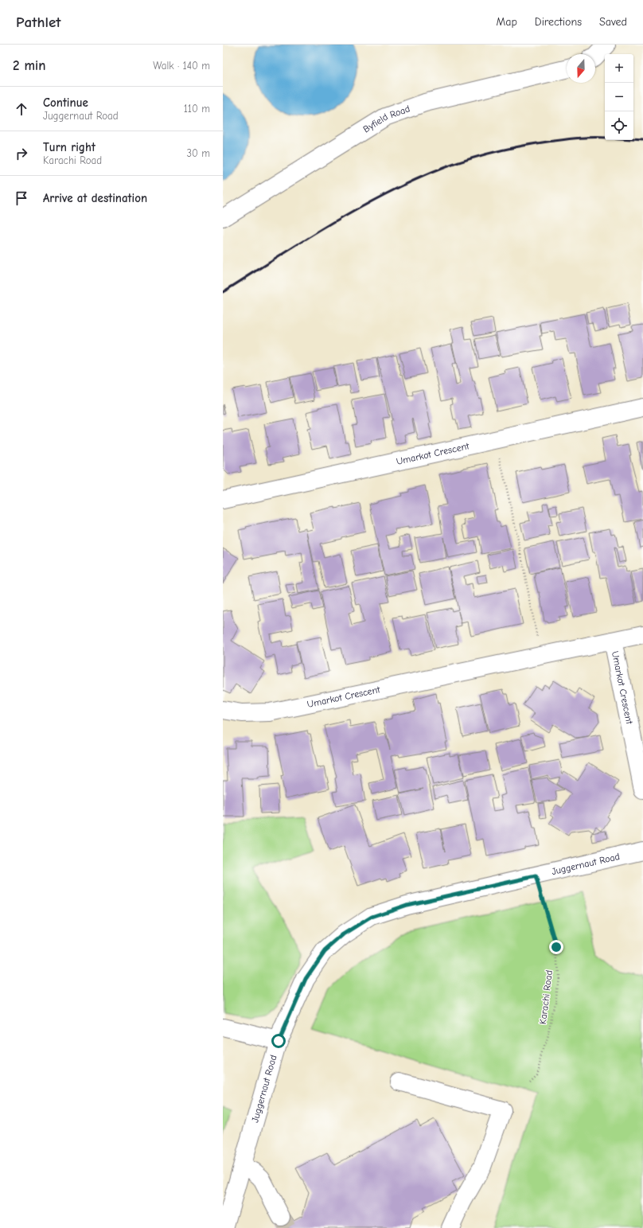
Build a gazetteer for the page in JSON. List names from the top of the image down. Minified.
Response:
{"streets":{"street":["Byfield Road","Umarkot Crescent","Juggernaut Road"],"path":["Karachi Road"]},"crossings":[["Juggernaut Road","Karachi Road"]],"north":"bottom","page":{"header":"Pathlet","nav":["Map","Directions","Saved"],"heading":["2 min","Walk · 140 m"],"map_buttons":["+","−"],"list":[["Continue","Juggernaut Road","110 m"],["Turn right","Karachi Road","30 m"],"Arrive at destination"]}}
